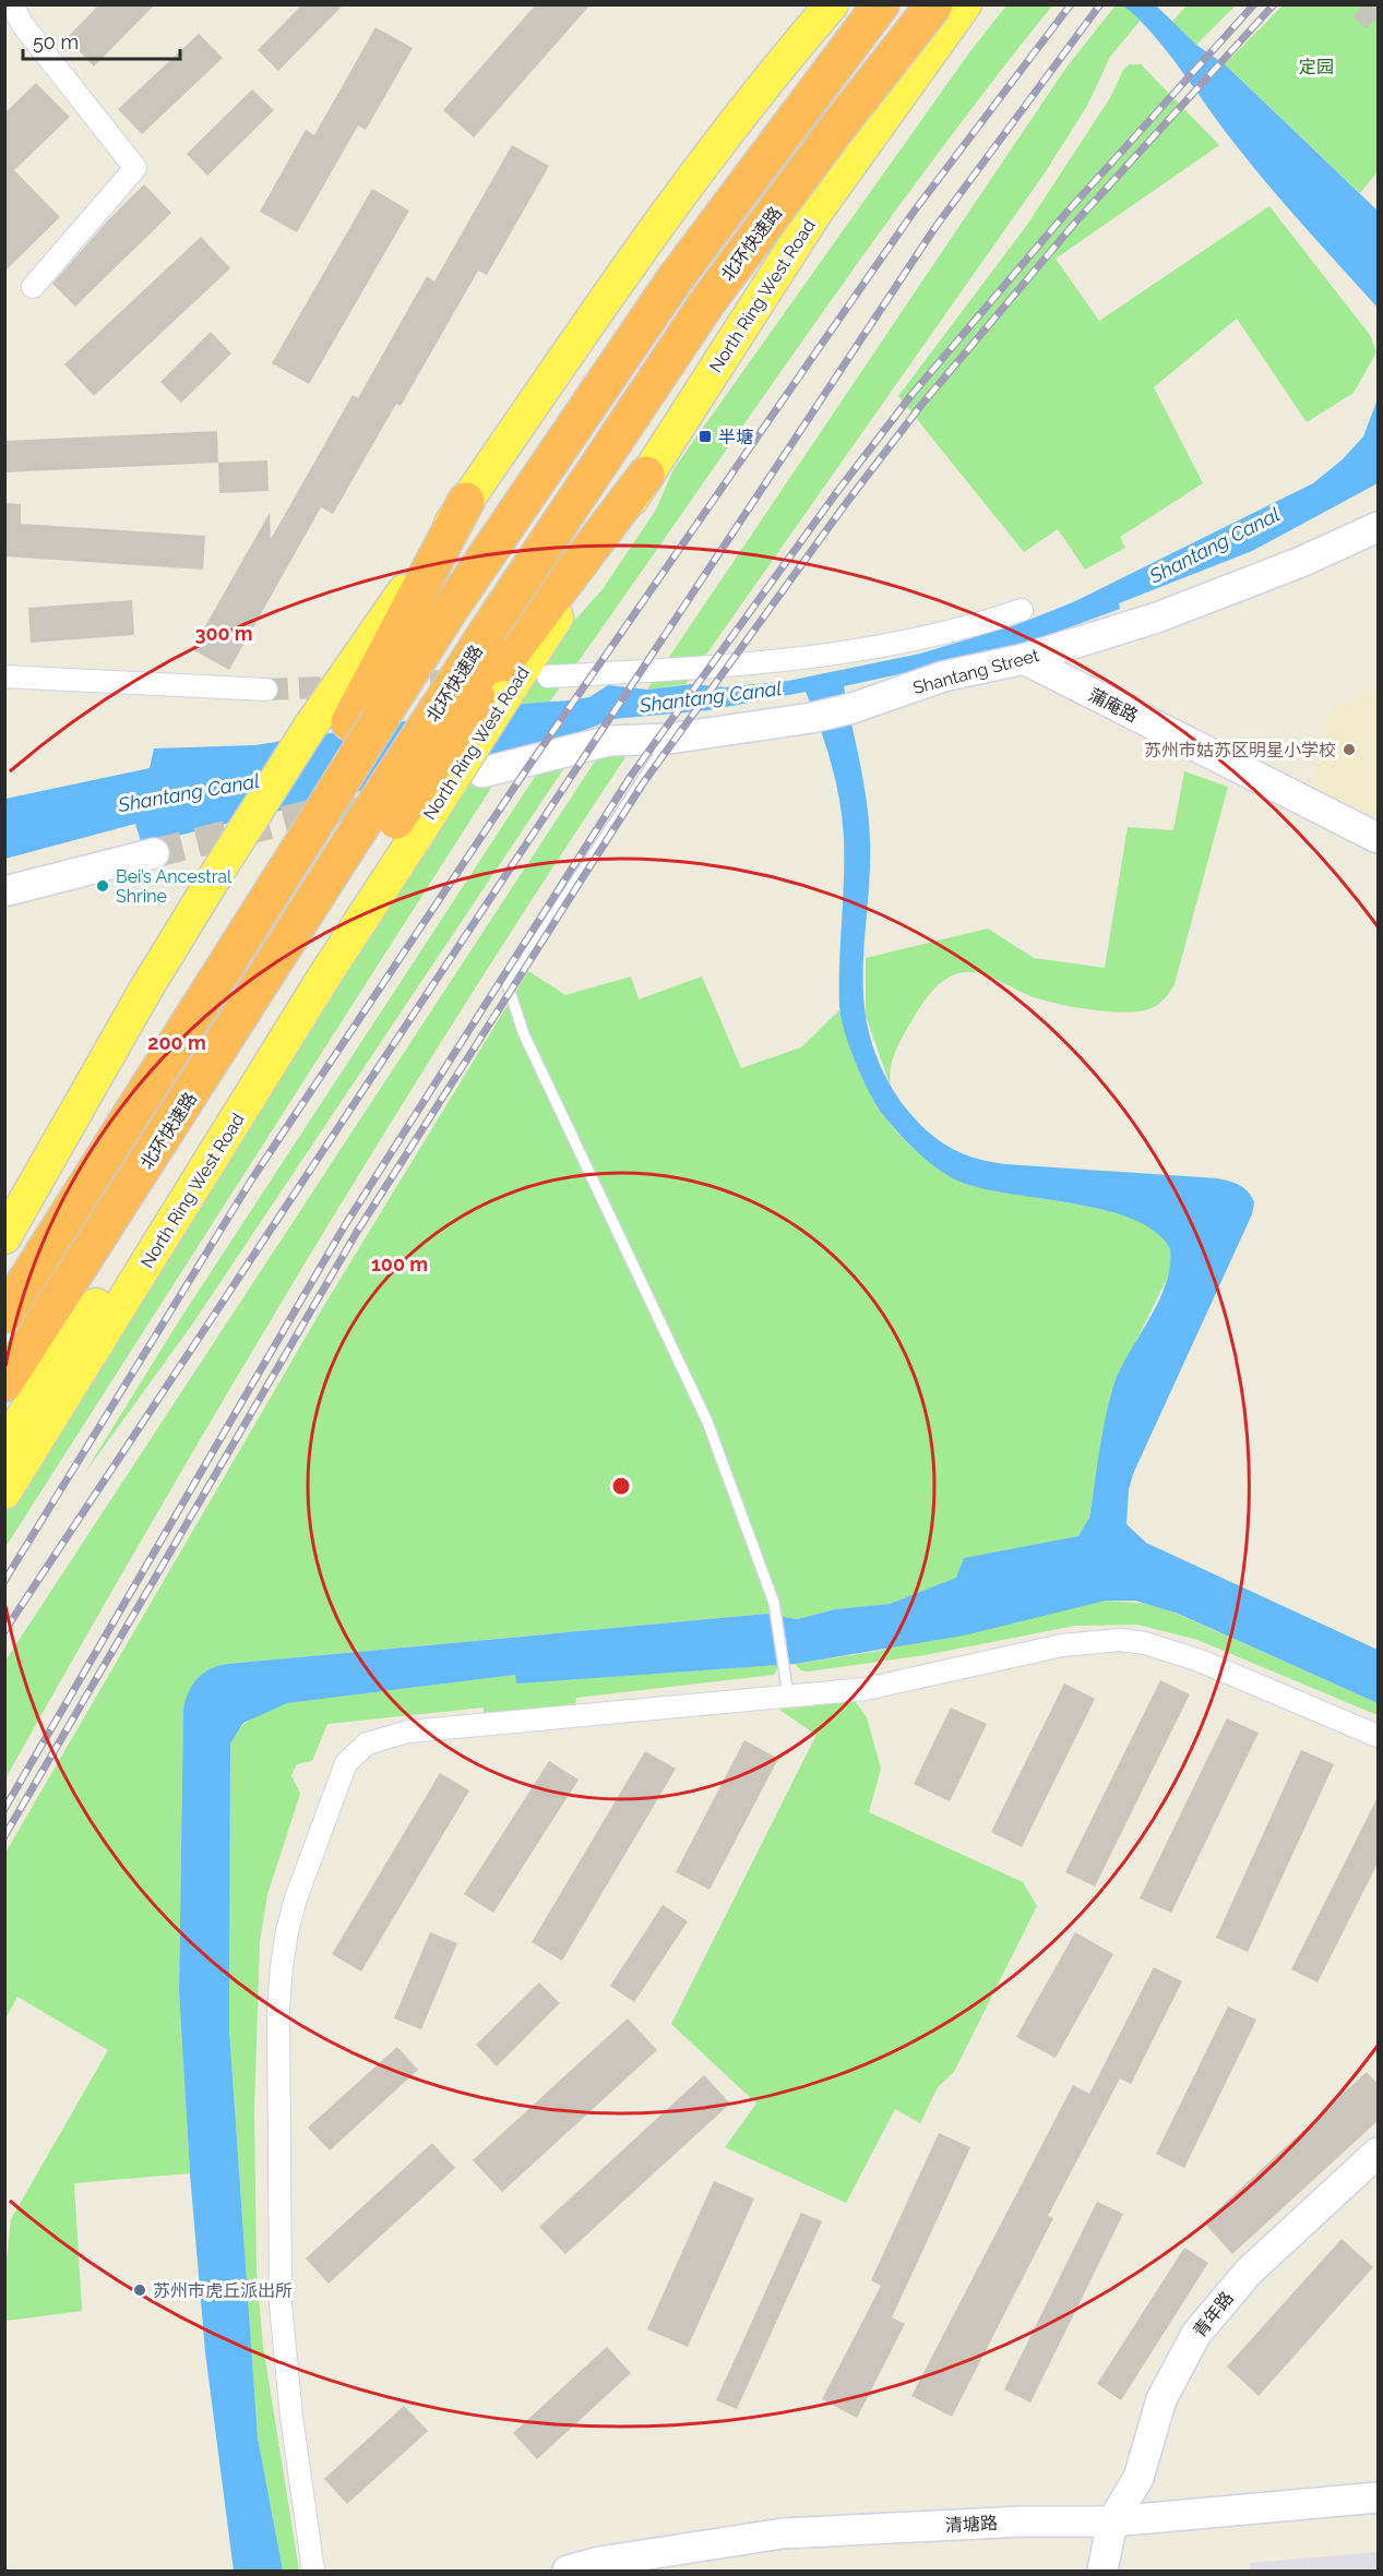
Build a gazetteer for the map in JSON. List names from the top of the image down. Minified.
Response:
{"streets":{"highway":["北环快速路"],"main road":["North Ring West Road"],"street":["Shantang Street","蒲庵路","青年路","清塘路"]},"crossings":[["北环快速路","North Ring West Road"],["Shantang Street","蒲庵路"],["青年路","清塘路"]],"water":["Shantang Canal"],"parks":["定园"],"places":{"transit":["半塘"],"other":["苏州市姑苏区明星小学校","Bei’s Ancestral Shrine","苏州市虎丘派出所"]},"scale_bar":"50 m","rings":["300 m","200 m","100 m"]}
